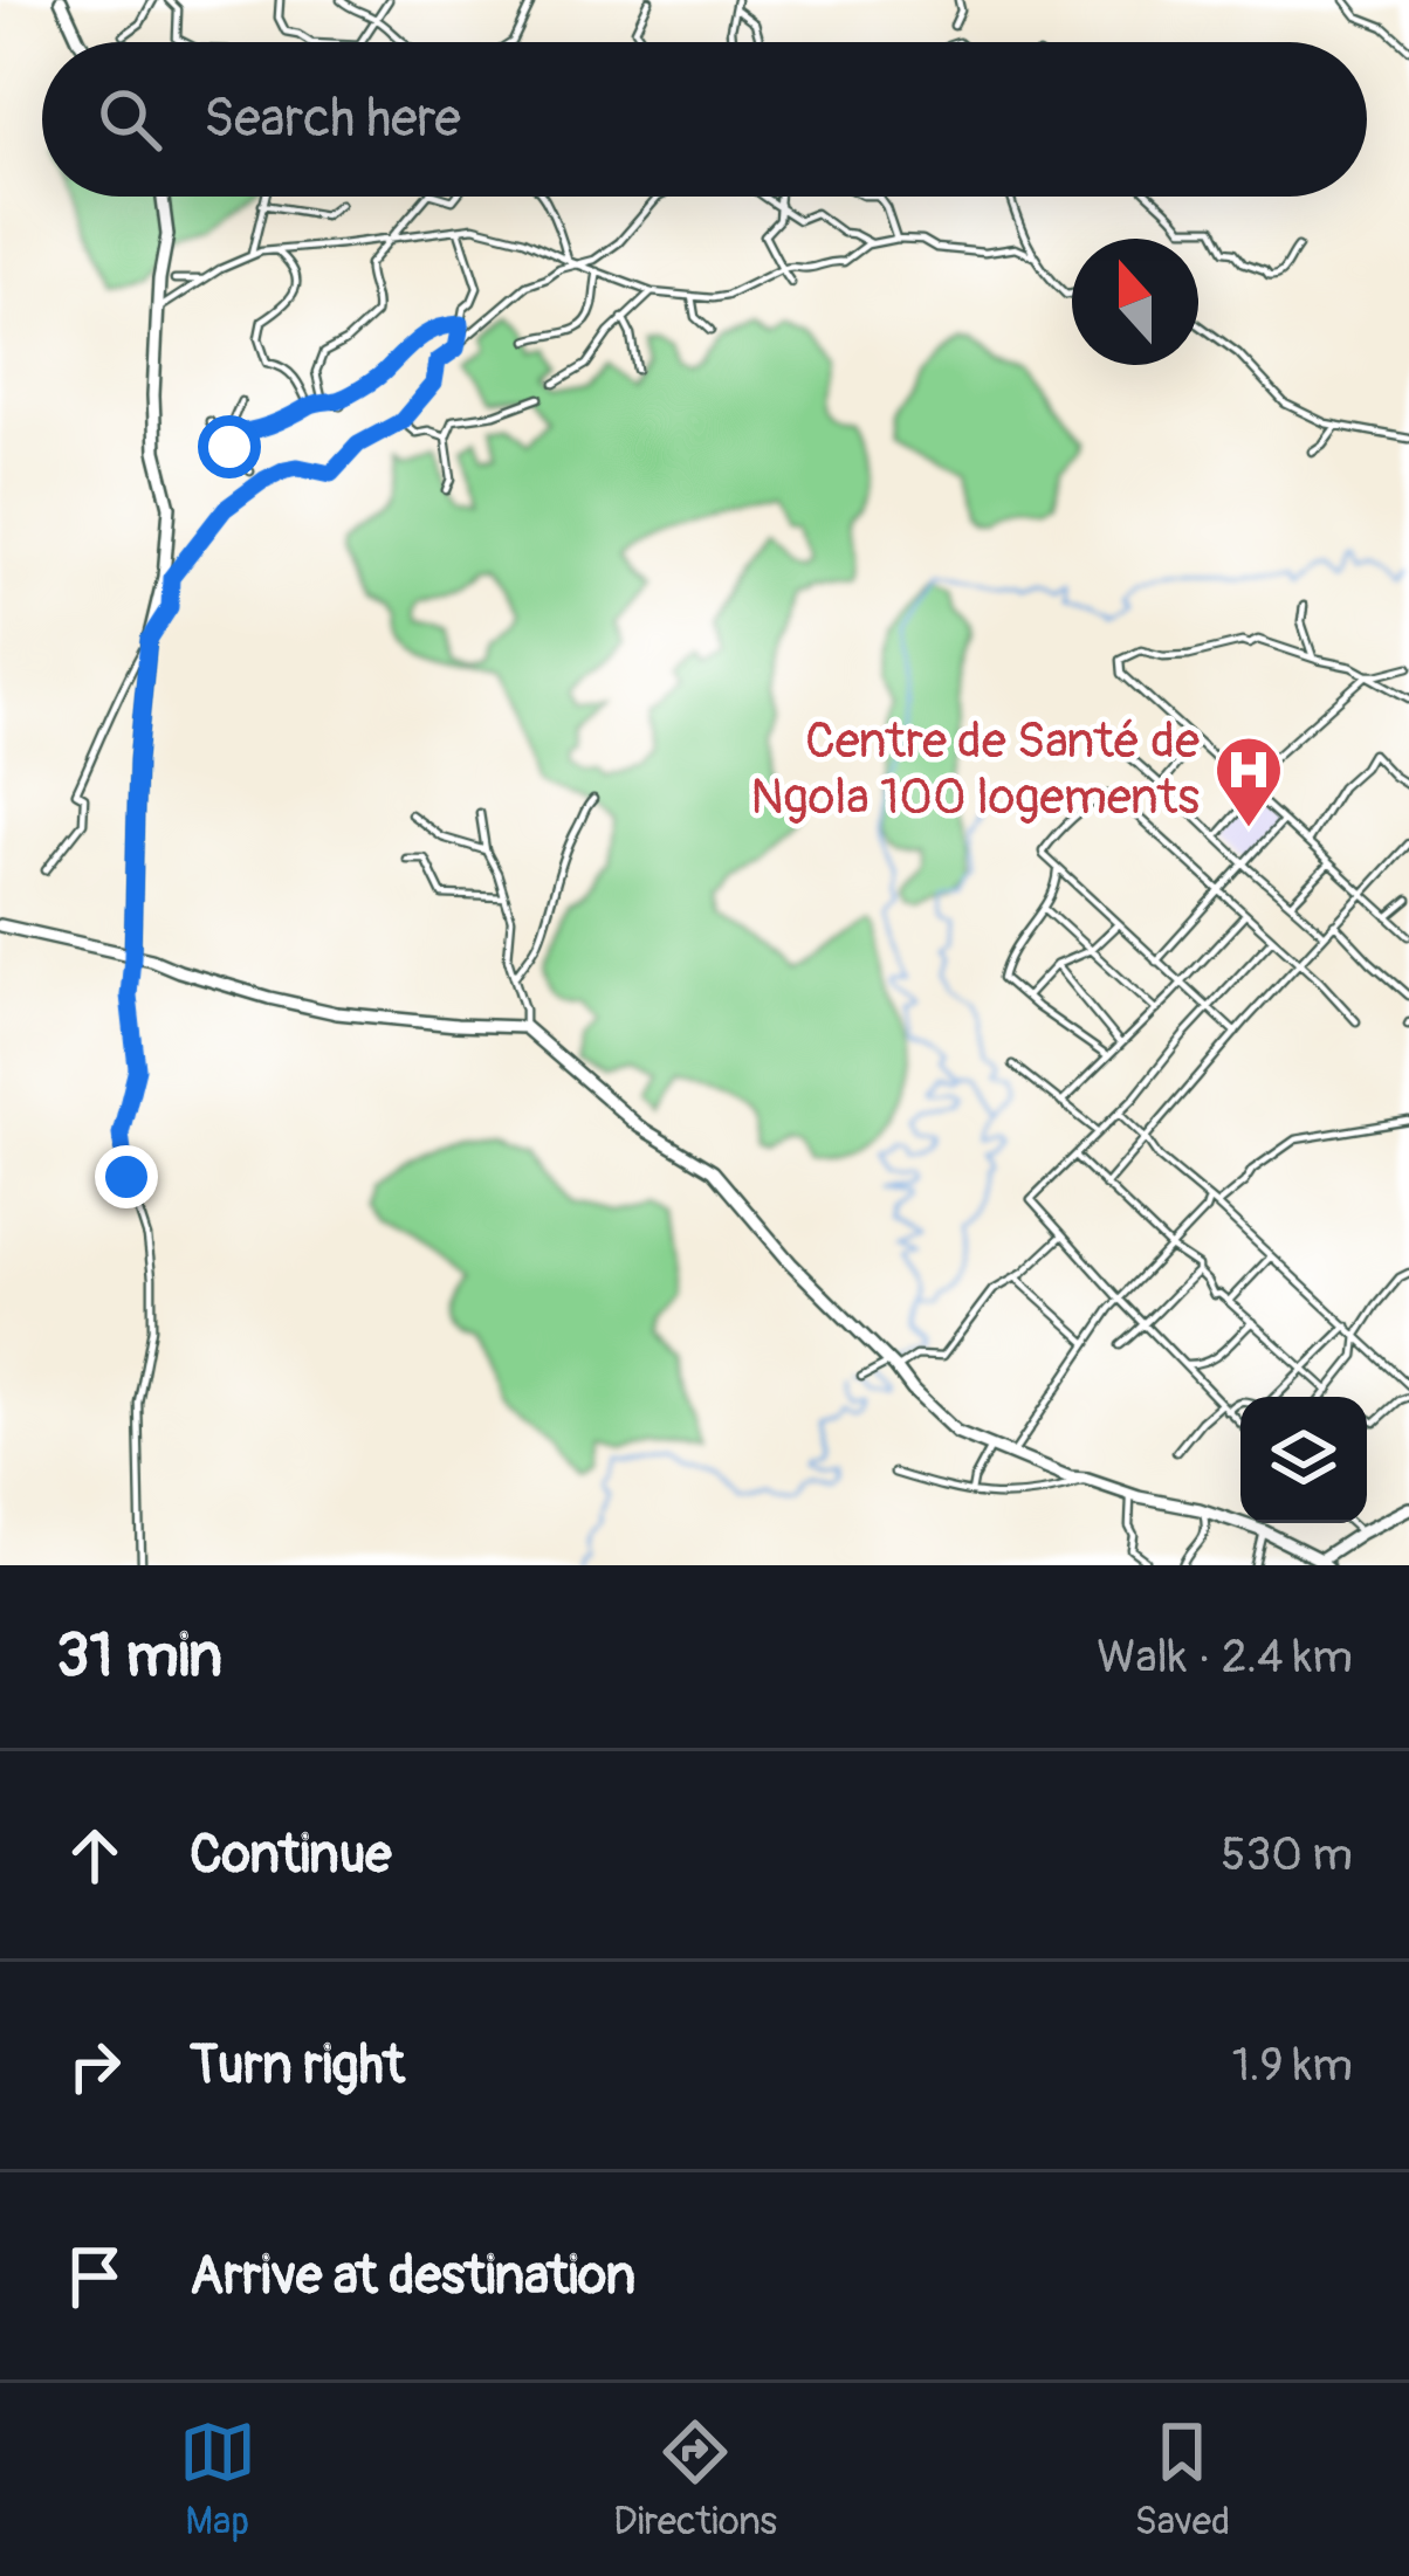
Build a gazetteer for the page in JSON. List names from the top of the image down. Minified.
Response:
{"places":{"hospital":["Centre de Santé de Ngola 100 logements"]},"north":"top","page":{"search":"Search here","heading":["31 min","Walk · 2.4 km"],"list":[["Continue","530 m"],["Turn right","1.9 km"],"Arrive at destination"],"nav":["Map","Directions","Saved"]}}
